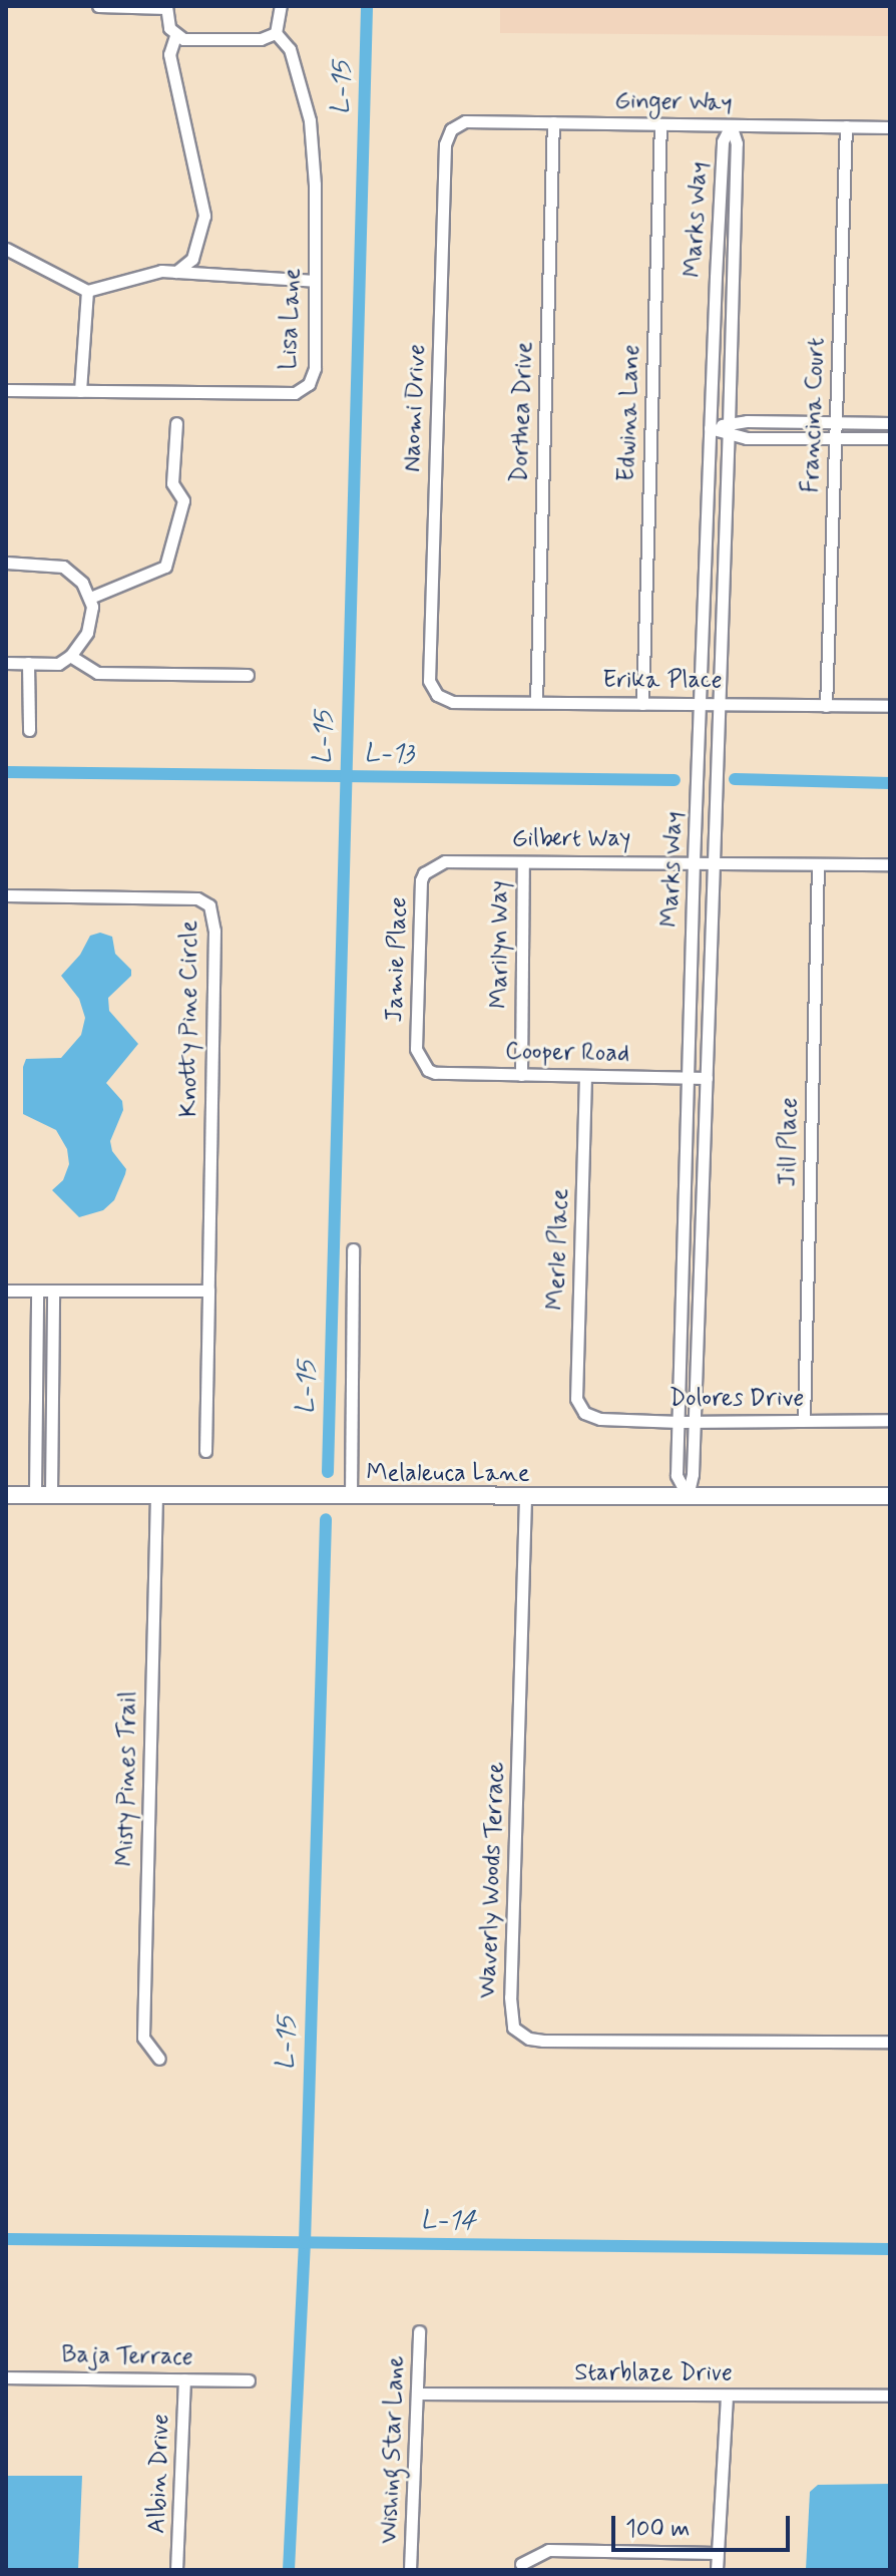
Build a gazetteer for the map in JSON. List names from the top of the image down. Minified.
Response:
{"streets":{"street":["Ginger Way","Marks Way","Lisa Lane","Naomi Drive","Dorthea Drive","Edwina Lane","Francina Court","Erika Place","Gilbert Way","Marilyn Way","Jamie Place","Knotty Pine Circle","Cooper Road","Jill Place","Merle Place","Dolores Drive","Melaleuca Lane","Misty Pines Trail","Waverly Woods Terrace","Baja Terrace","Starblaze Drive","Wishing Star Lane","Albin Drive"]},"crossings":[["Ginger Way","Marks Way"],["Ginger Way","Naomi Drive"],["Ginger Way","Dorthea Drive"],["Ginger Way","Edwina Lane"],["Ginger Way","Francina Court"],["Marks Way","Erika Place"],["Marks Way","Gilbert Way"],["Marks Way","Cooper Road"],["Marks Way","Dolores Drive"],["Marks Way","Melaleuca Lane"],["Naomi Drive","Erika Place"],["Dorthea Drive","Erika Place"],["Edwina Lane","Erika Place"],["Francina Court","Erika Place"],["Gilbert Way","Marilyn Way"],["Gilbert Way","Jamie Place"],["Gilbert Way","Jill Place"],["Marilyn Way","Cooper Road"],["Jamie Place","Cooper Road"],["Cooper Road","Merle Place"],["Jill Place","Dolores Drive"],["Merle Place","Dolores Drive"],["Melaleuca Lane","Misty Pines Trail"],["Melaleuca Lane","Waverly Woods Terrace"],["Baja Terrace","Albin Drive"],["Starblaze Drive","Wishing Star Lane"]],"water":["L-15","L-13","L-14"],"scale_bar":"100 m"}
